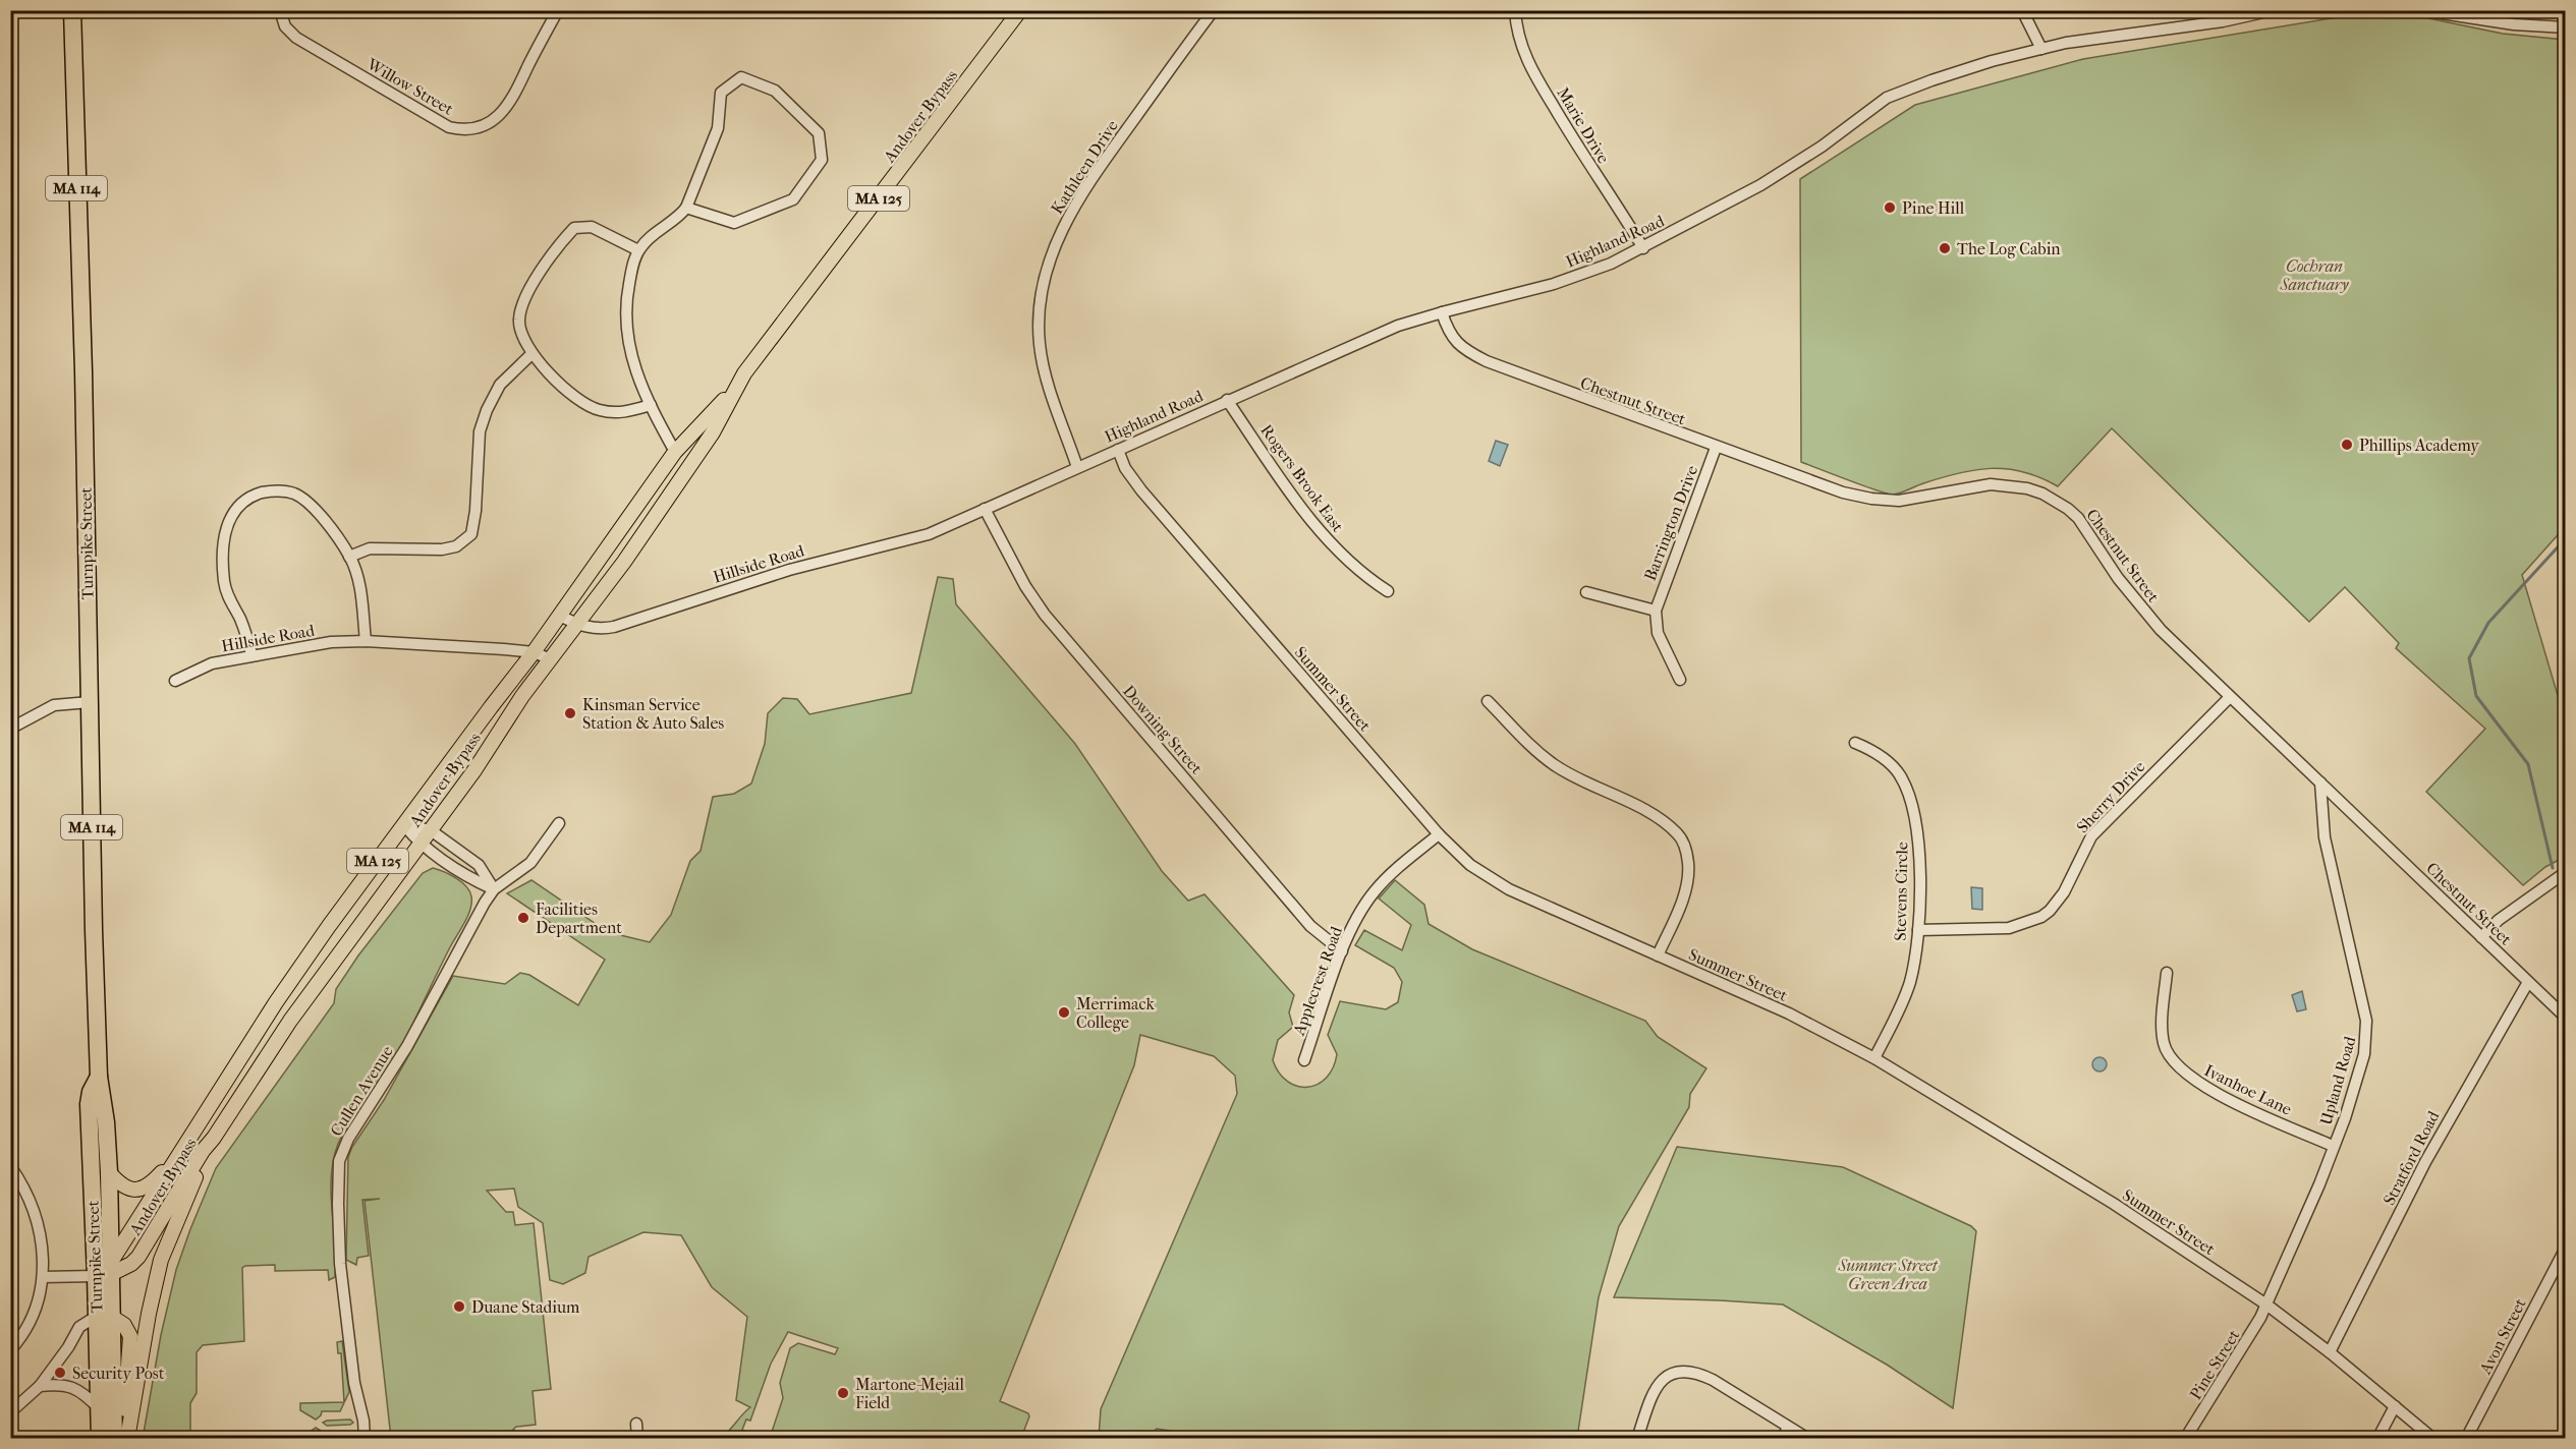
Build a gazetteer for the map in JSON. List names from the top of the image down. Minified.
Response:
{"streets":{"highway":["MA 114","Turnpike Street"],"main road":["Andover Bypass","MA 125"],"street":["Willow Street","Marie Drive","Kathleen Drive","Highland Road","Chestnut Street","Rogers Brook East","Barrington Drive","Hillside Road","Summer Street","Downing Street","Sherry Drive","Stevens Circle","Applecrest Road","Upland Road","Ivanhoe Lane","Cullen Avenue","Stratford Road","Avon Street","Pine Street"]},"crossings":[["Andover Bypass","MA 125"],["Andover Bypass","Turnpike Street"],["Andover Bypass","Hillside Road"],["Marie Drive","Highland Road"],["Kathleen Drive","Highland Road"],["Highland Road","Chestnut Street"],["Highland Road","Rogers Brook East"],["Highland Road","Hillside Road"],["Highland Road","Summer Street"],["Highland Road","Downing Street"],["Chestnut Street","Barrington Drive"],["Chestnut Street","Sherry Drive"],["Chestnut Street","Upland Road"],["Chestnut Street","Stratford Road"],["Summer Street","Stevens Circle"],["Summer Street","Applecrest Road"],["Summer Street","Upland Road"],["Summer Street","Stratford Road"],["Summer Street","Pine Street"],["Downing Street","Applecrest Road"],["Sherry Drive","Stevens Circle"],["Upland Road","Ivanhoe Lane"],["Upland Road","Pine Street"]],"parks":["Cochran Sanctuary","Summer Street Green Area"],"places":["Pine Hill","The Log Cabin","Phillips Academy","Kinsman Service Station & Auto Sales","Facilities Department","Merrimack College","Duane Stadium","Security Post","Martone-Mejail Field"]}
